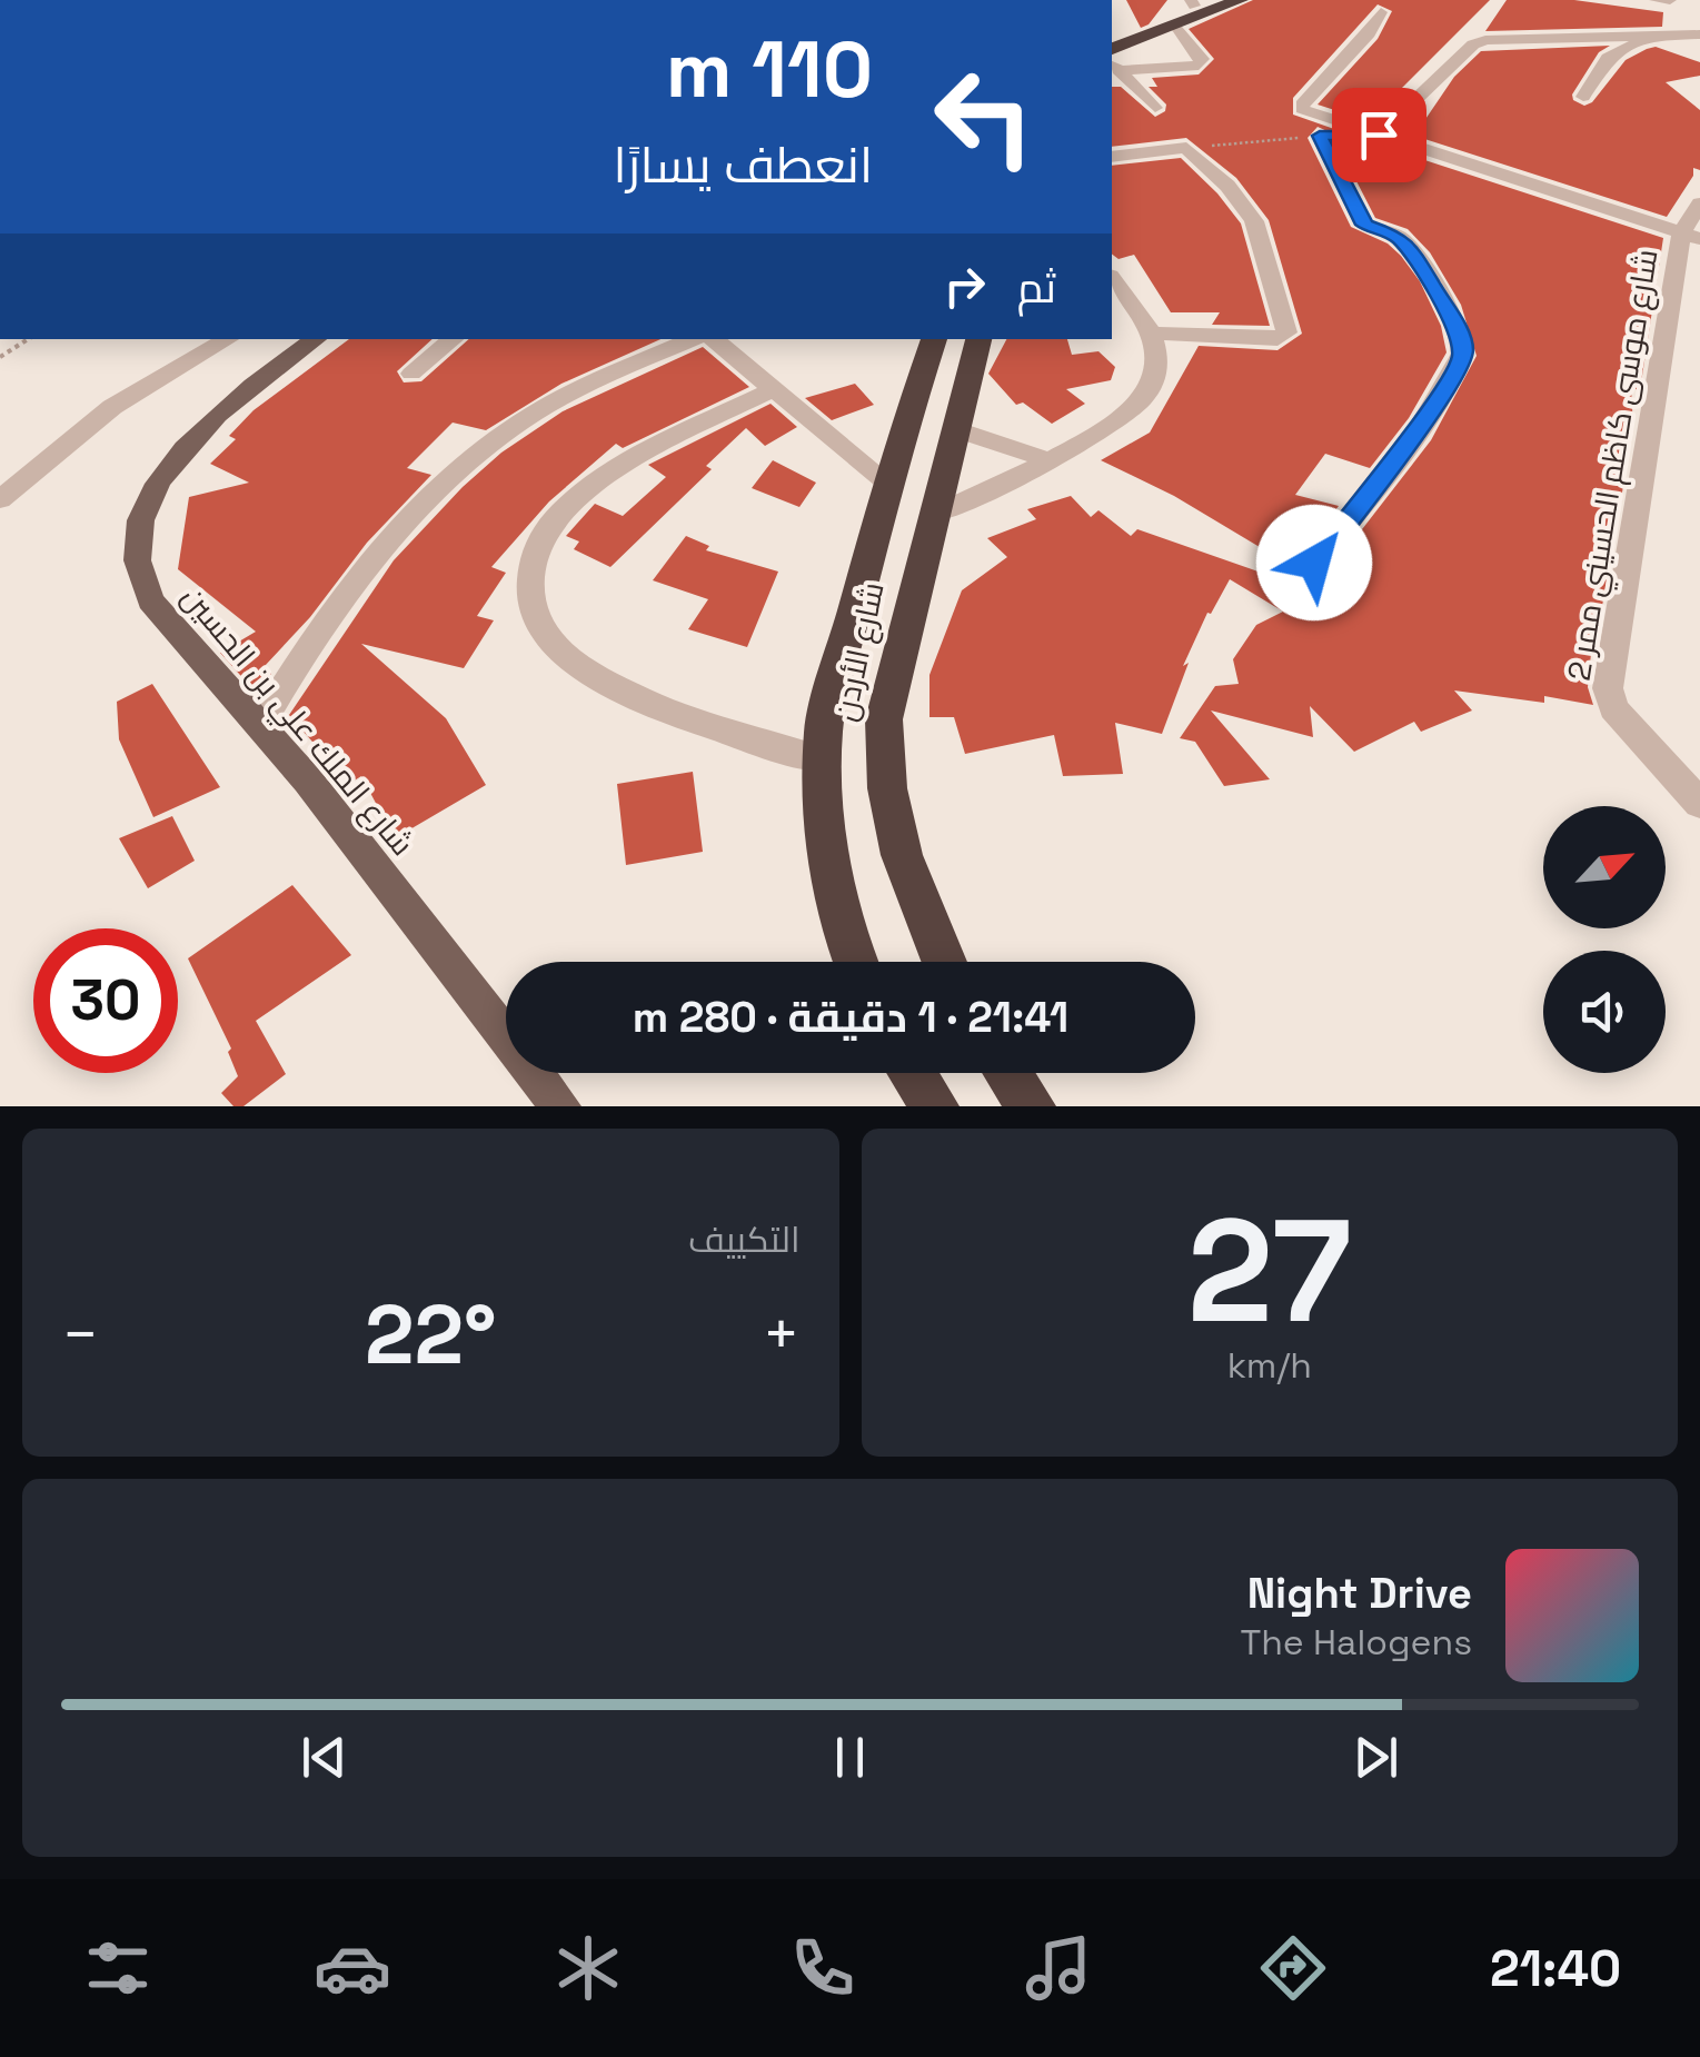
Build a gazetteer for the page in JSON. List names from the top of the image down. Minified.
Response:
{"streets":{"highway":["شارع الأردن"],"main road":["شارع الملك علي بن الحسين"],"street":["شارع موسى كاظم الحسيني ممر 2"]},"north":"top right","page":{"turn":["110 m","انعطف يسارًا"],"then":"ثم","limit":"30","trip":"21:41 · 1 دقيقة · 280 m","tile":[["27","km/h"],"التكييف"],"heat":["−","22°","+"],"song":["Night Drive","The Halogens"],"tabs":"21:40"}}
